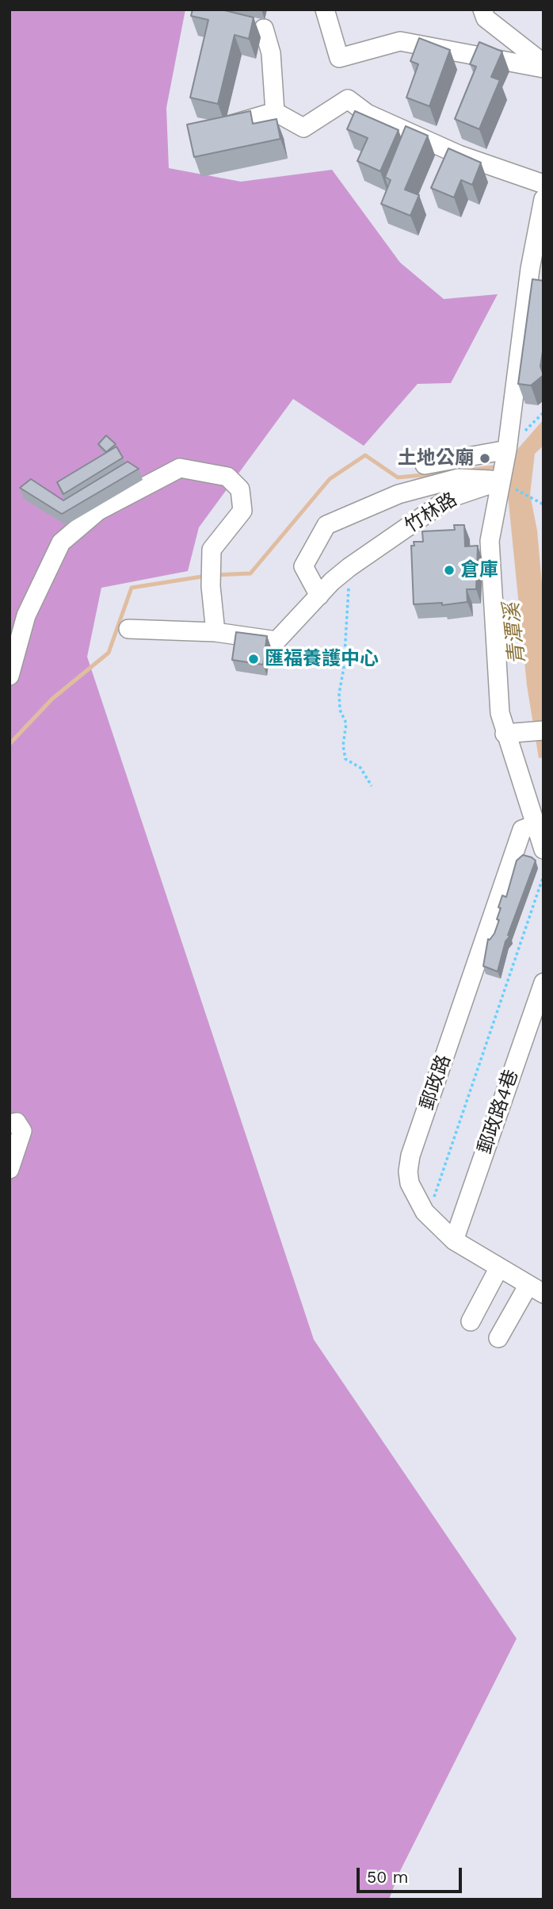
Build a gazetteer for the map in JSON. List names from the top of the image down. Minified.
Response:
{"streets":{"street":["竹林路","郵政路","郵政路4巷"]},"crossings":[["郵政路","郵政路4巷"]],"water":["青潭溪"],"places":["土地公廟","倉庫","匯福養護中心"],"scale_bar":"50 m"}
